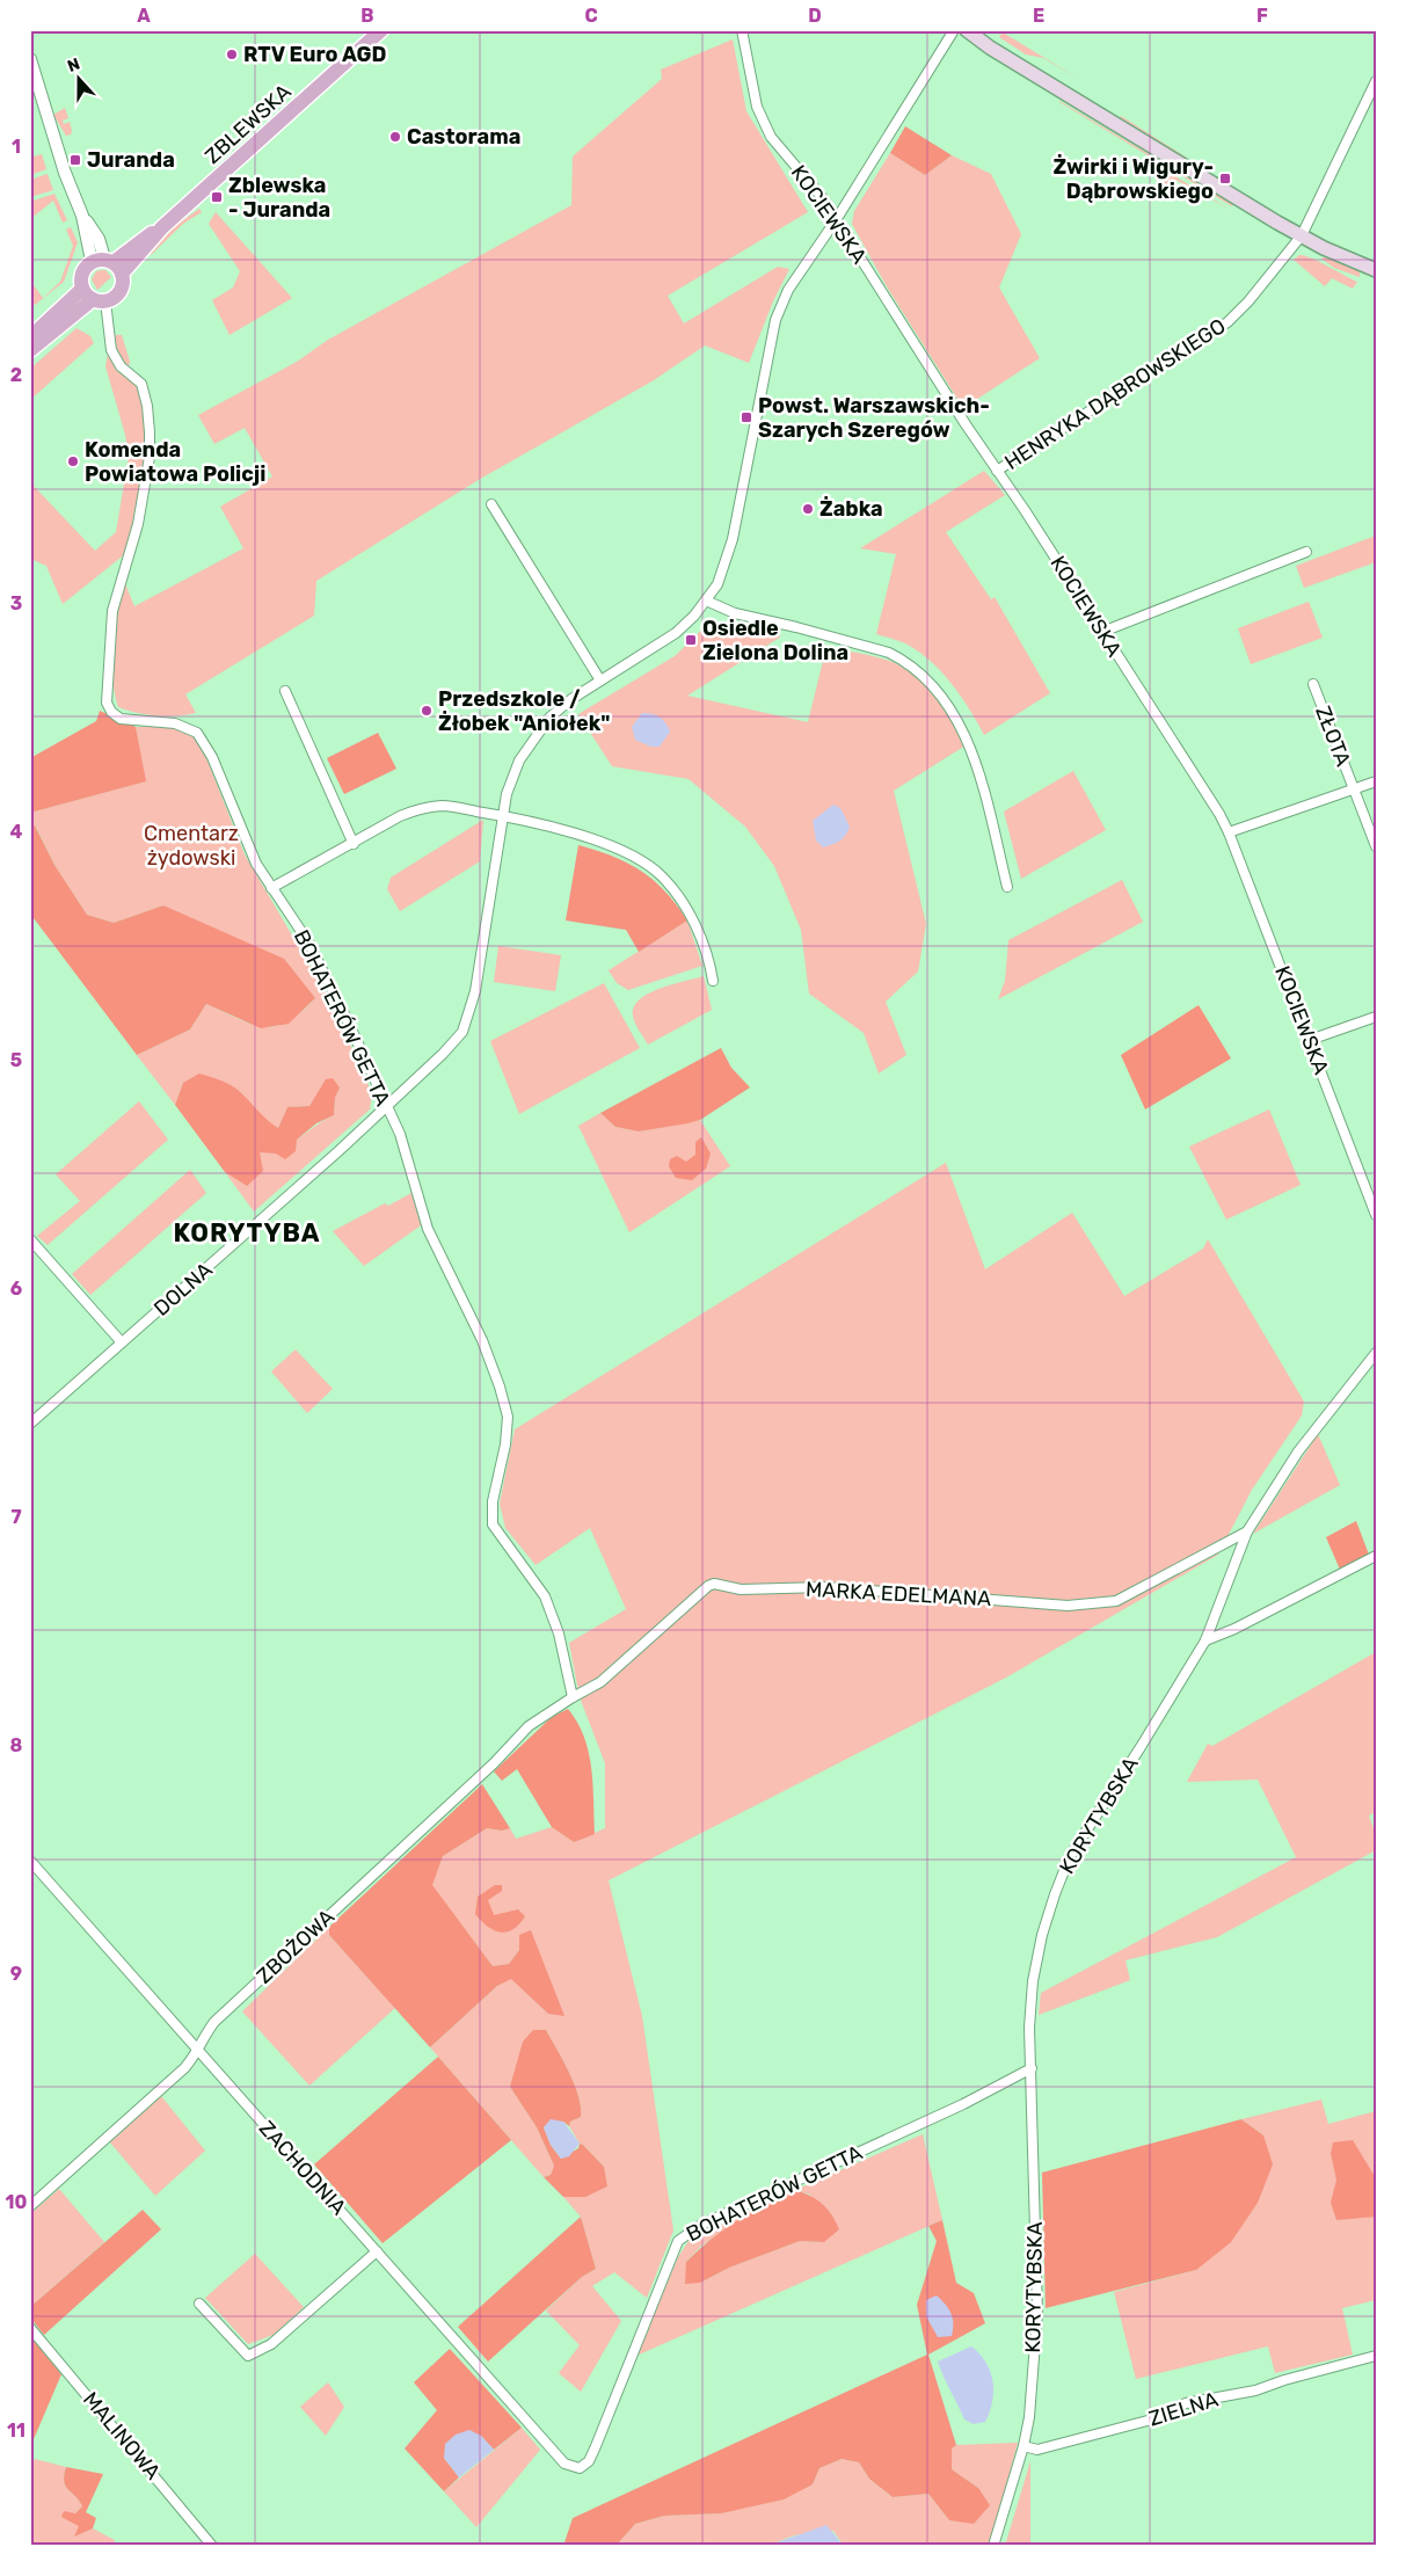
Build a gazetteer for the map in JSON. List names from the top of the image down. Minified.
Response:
{"streets":{"main road":["ZBLEWSKA"],"street":["KOCIEWSKA","HENRYKA DĄBROWSKIEGO","ZŁOTA","BOHATERÓW GETTA","DOLNA","MARKA EDELMANA","KORYTYBSKA","ZBOŻOWA","ZACHODNIA","ZIELNA","MALINOWA"]},"crossings":[["ZBLEWSKA","BOHATERÓW GETTA"],["KOCIEWSKA","HENRYKA DĄBROWSKIEGO"],["KOCIEWSKA","DOLNA"],["BOHATERÓW GETTA","DOLNA"],["BOHATERÓW GETTA","MARKA EDELMANA"],["BOHATERÓW GETTA","KORYTYBSKA"],["BOHATERÓW GETTA","ZBOŻOWA"],["BOHATERÓW GETTA","ZACHODNIA"],["MARKA EDELMANA","KORYTYBSKA"],["MARKA EDELMANA","ZBOŻOWA"],["KORYTYBSKA","ZIELNA"],["ZBOŻOWA","ZACHODNIA"]],"districts":["KORYTYBA"],"parks":["Cmentarz żydowski"],"places":{"other":["RTV Euro AGD","Castorama","Komenda Powiatowa Policji","Żabka","Przedszkole / Żłobek \"Aniołek\""],"transit":["Juranda","Żwirki i Wigury- Dąbrowskiego","Zblewska - Juranda","Powst. Warszawskich- Szarych Szeregów","Osiedle Zielona Dolina"]},"north":"top","grid":{"columns":["A","B","C","D","E","F"],"rows":["1","2","3","4","5","6","7","8","9","10","11"]}}
